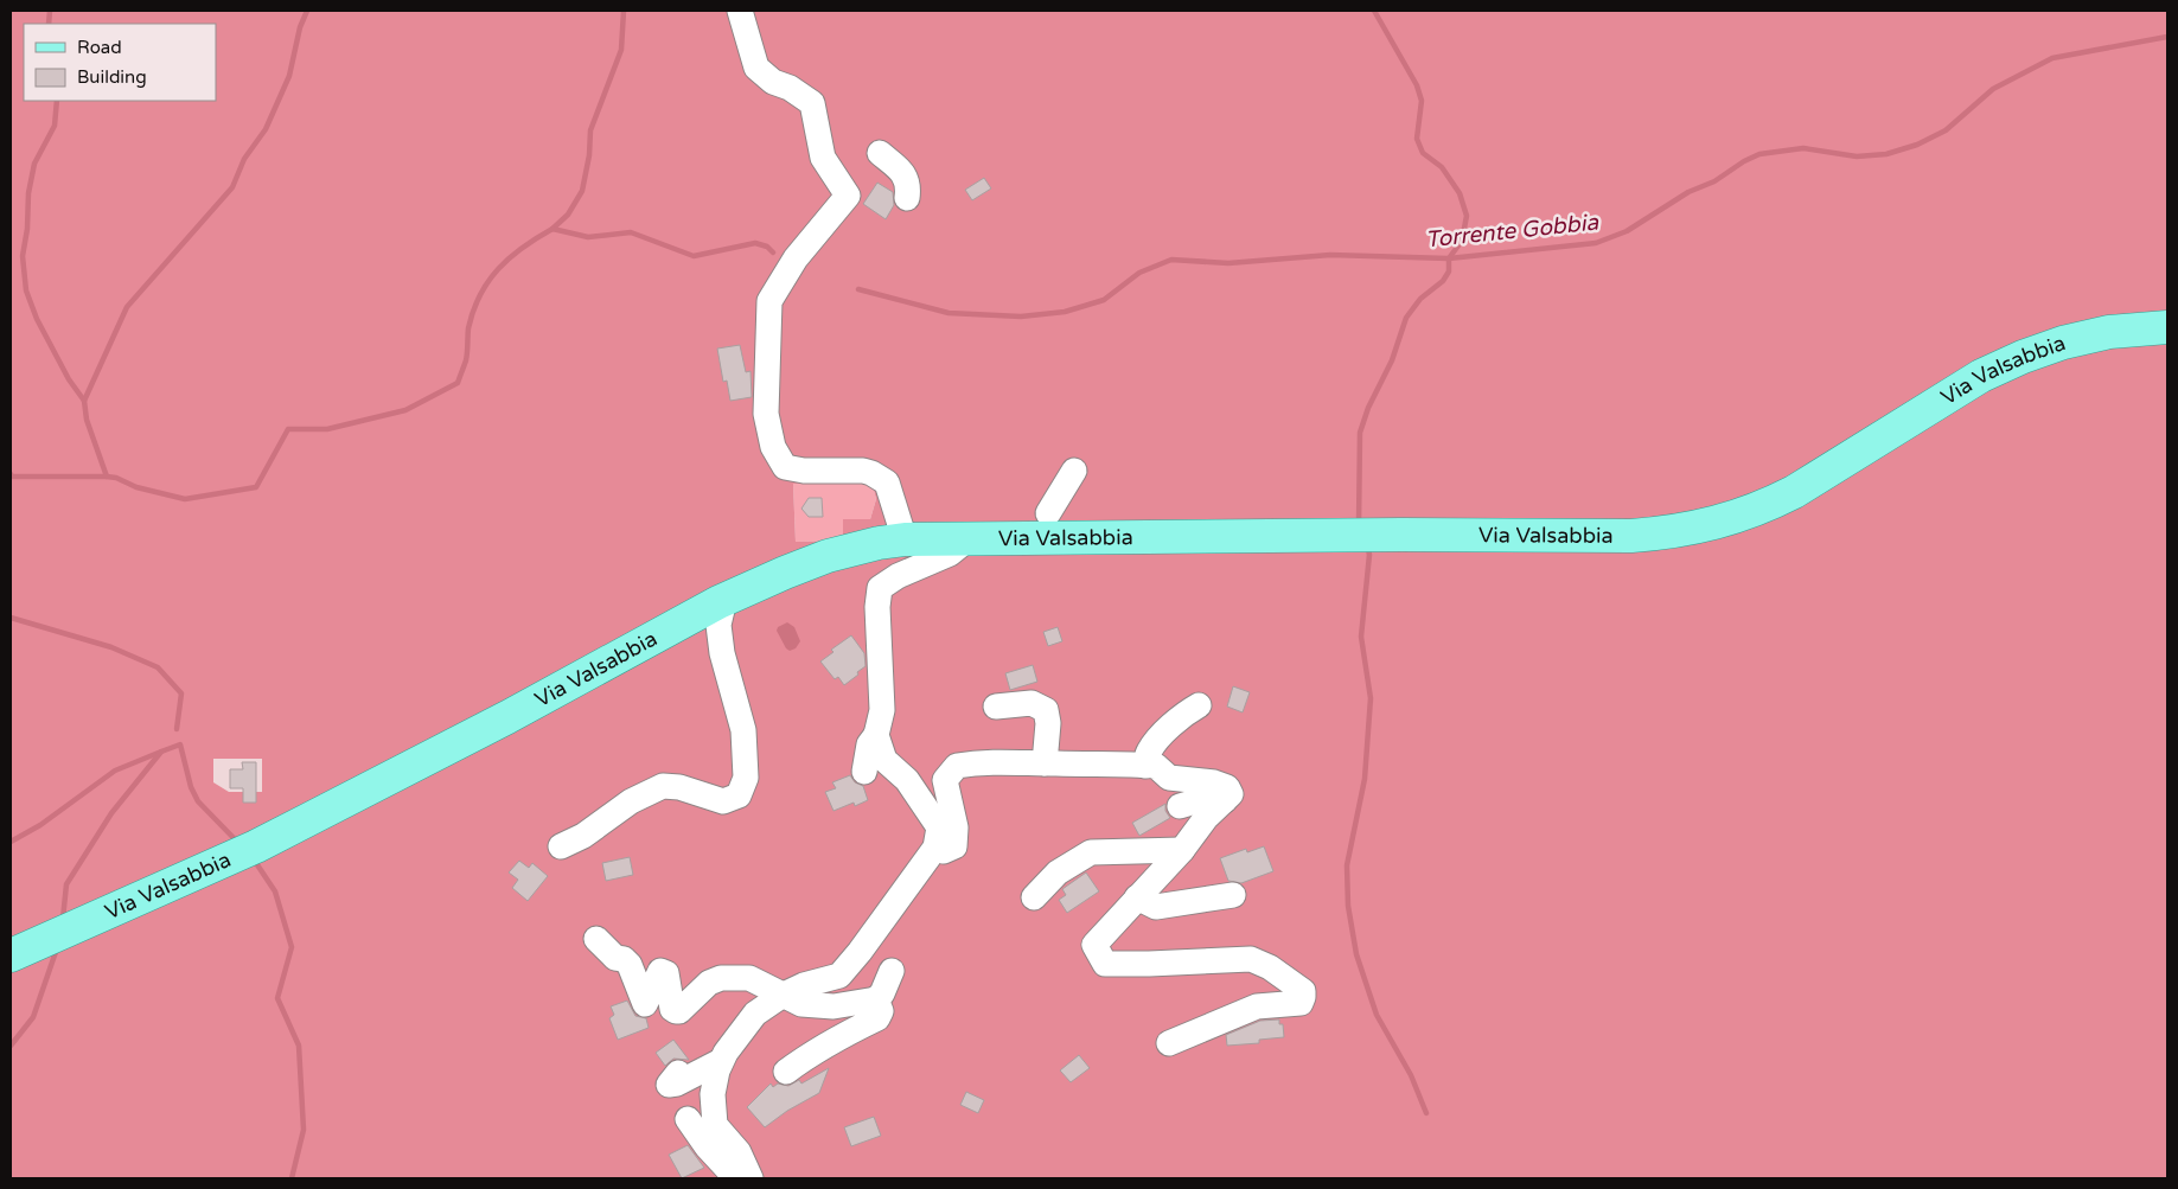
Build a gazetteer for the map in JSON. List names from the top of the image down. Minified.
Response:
{"streets":{"main road":["Via Valsabbia"]},"water":["Torrente Gobbia"],"legend":["Road","Building"]}
